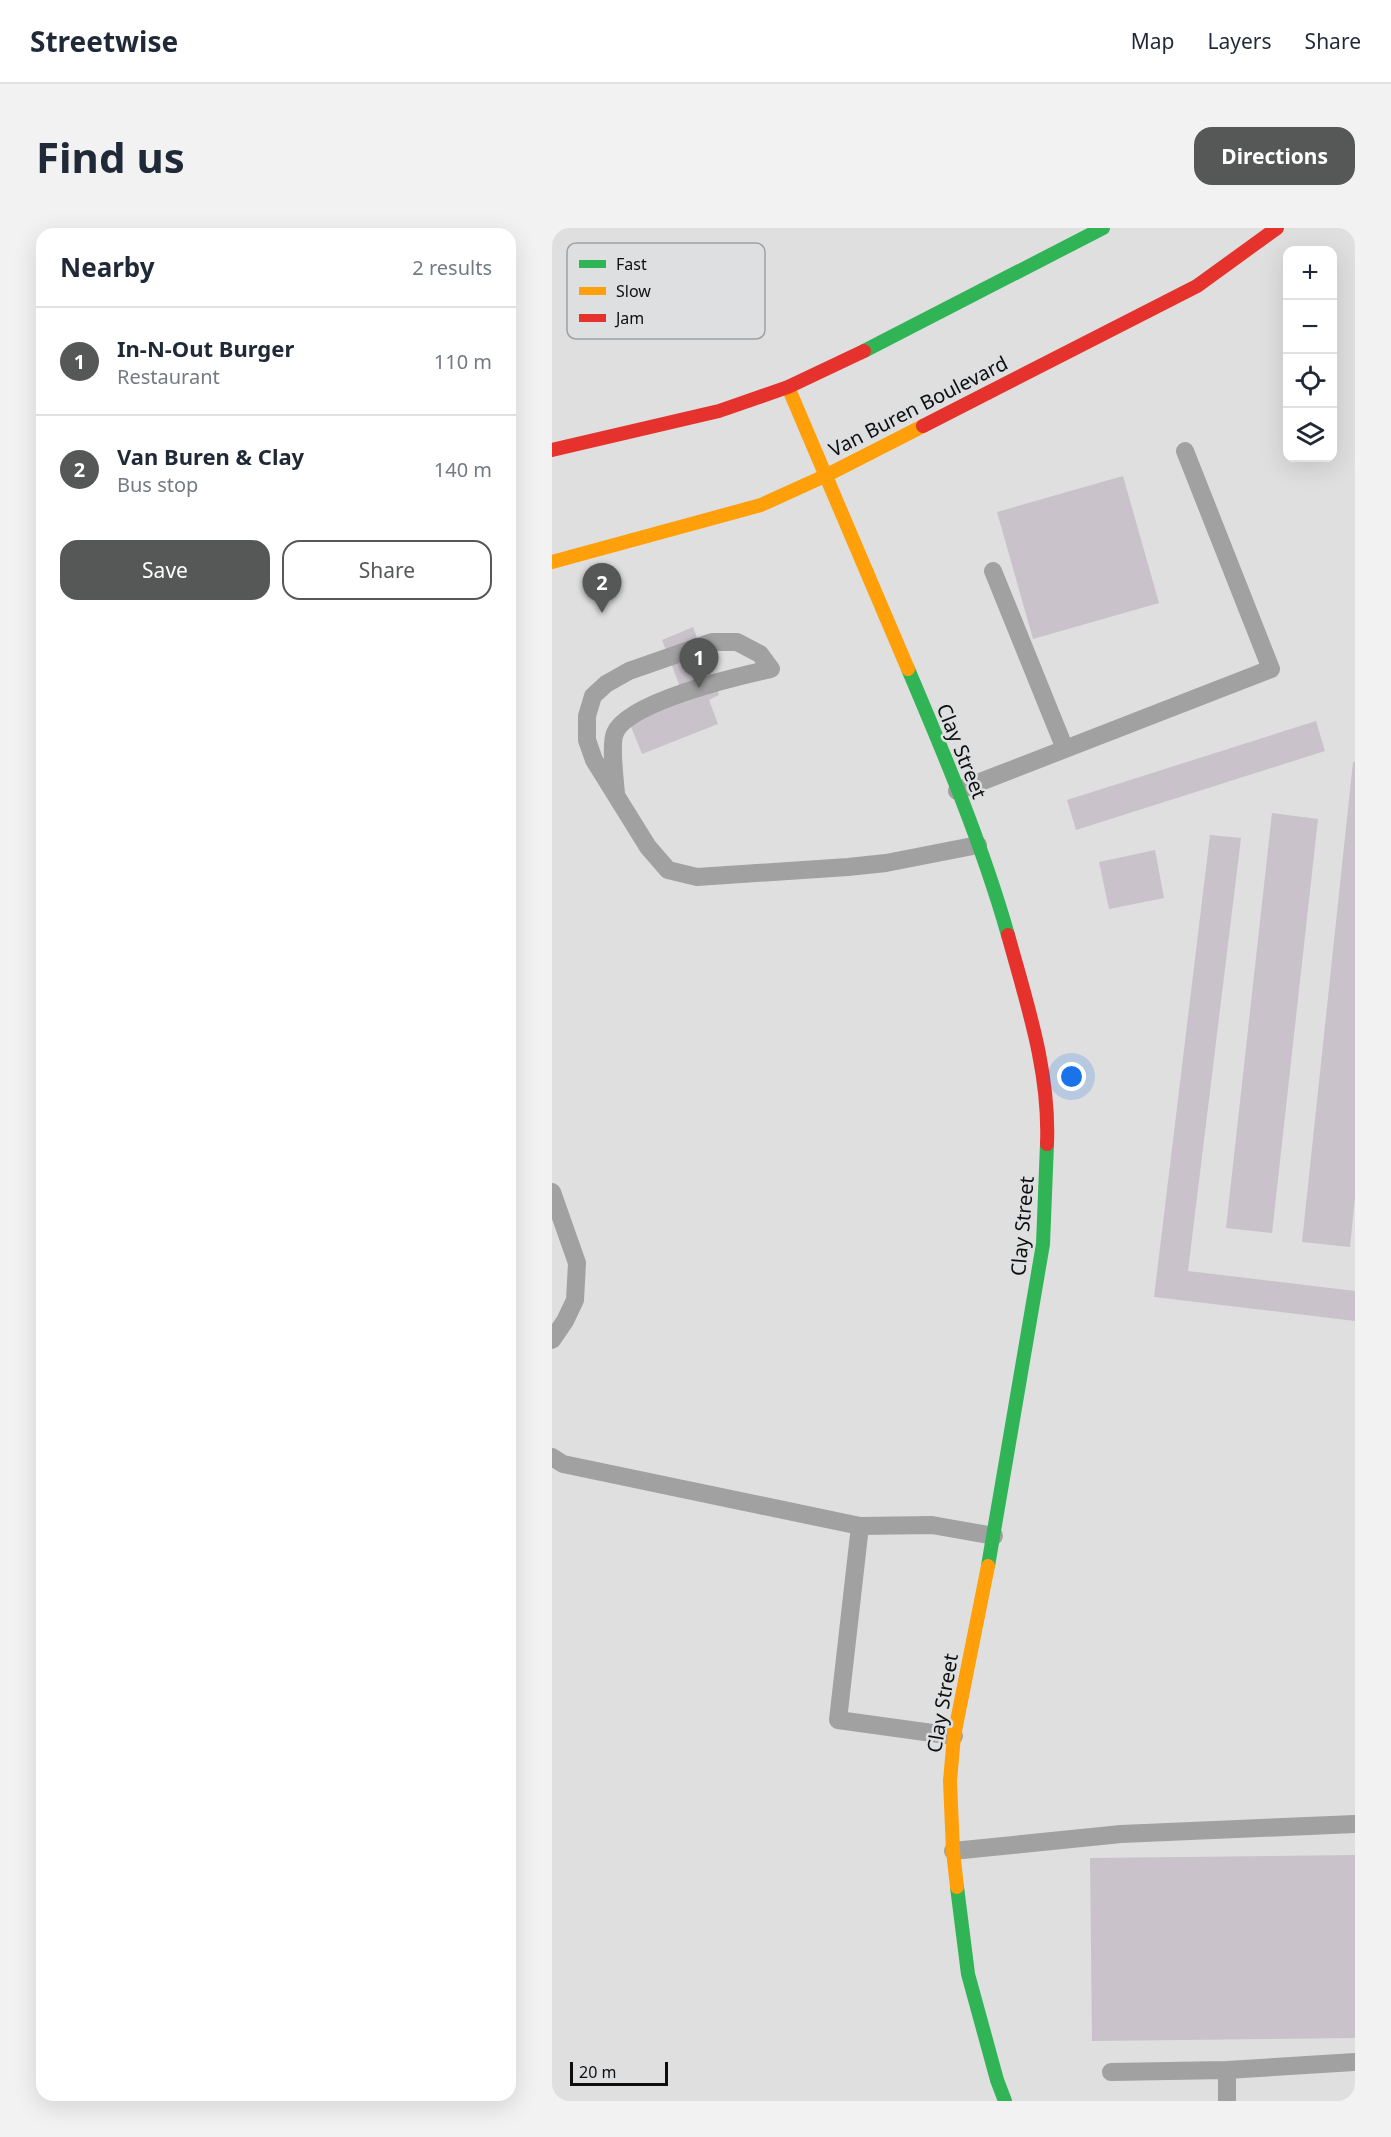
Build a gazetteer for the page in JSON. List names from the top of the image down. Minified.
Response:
{"streets":{"main road":["Van Buren Boulevard","Clay Street"]},"crossings":[["Van Buren Boulevard","Clay Street"]],"legend":["Fast","Slow","Jam"],"scale_bar":"20 m","page":{"header":"Streetwise","nav":["Map","Layers","Share"],"buttons":["Directions",["Save","Share"]],"title":"Find us","heading":["Nearby","2 results"],"map_buttons":["+","−"],"list":[{"mark":"1","name":"In-N-Out Burger","note":"Restaurant","value":"110 m"},{"mark":"2","name":"Van Buren & Clay","note":"Bus stop","value":"140 m"}],"pins":["2","1"],"scale":"20 m"}}
